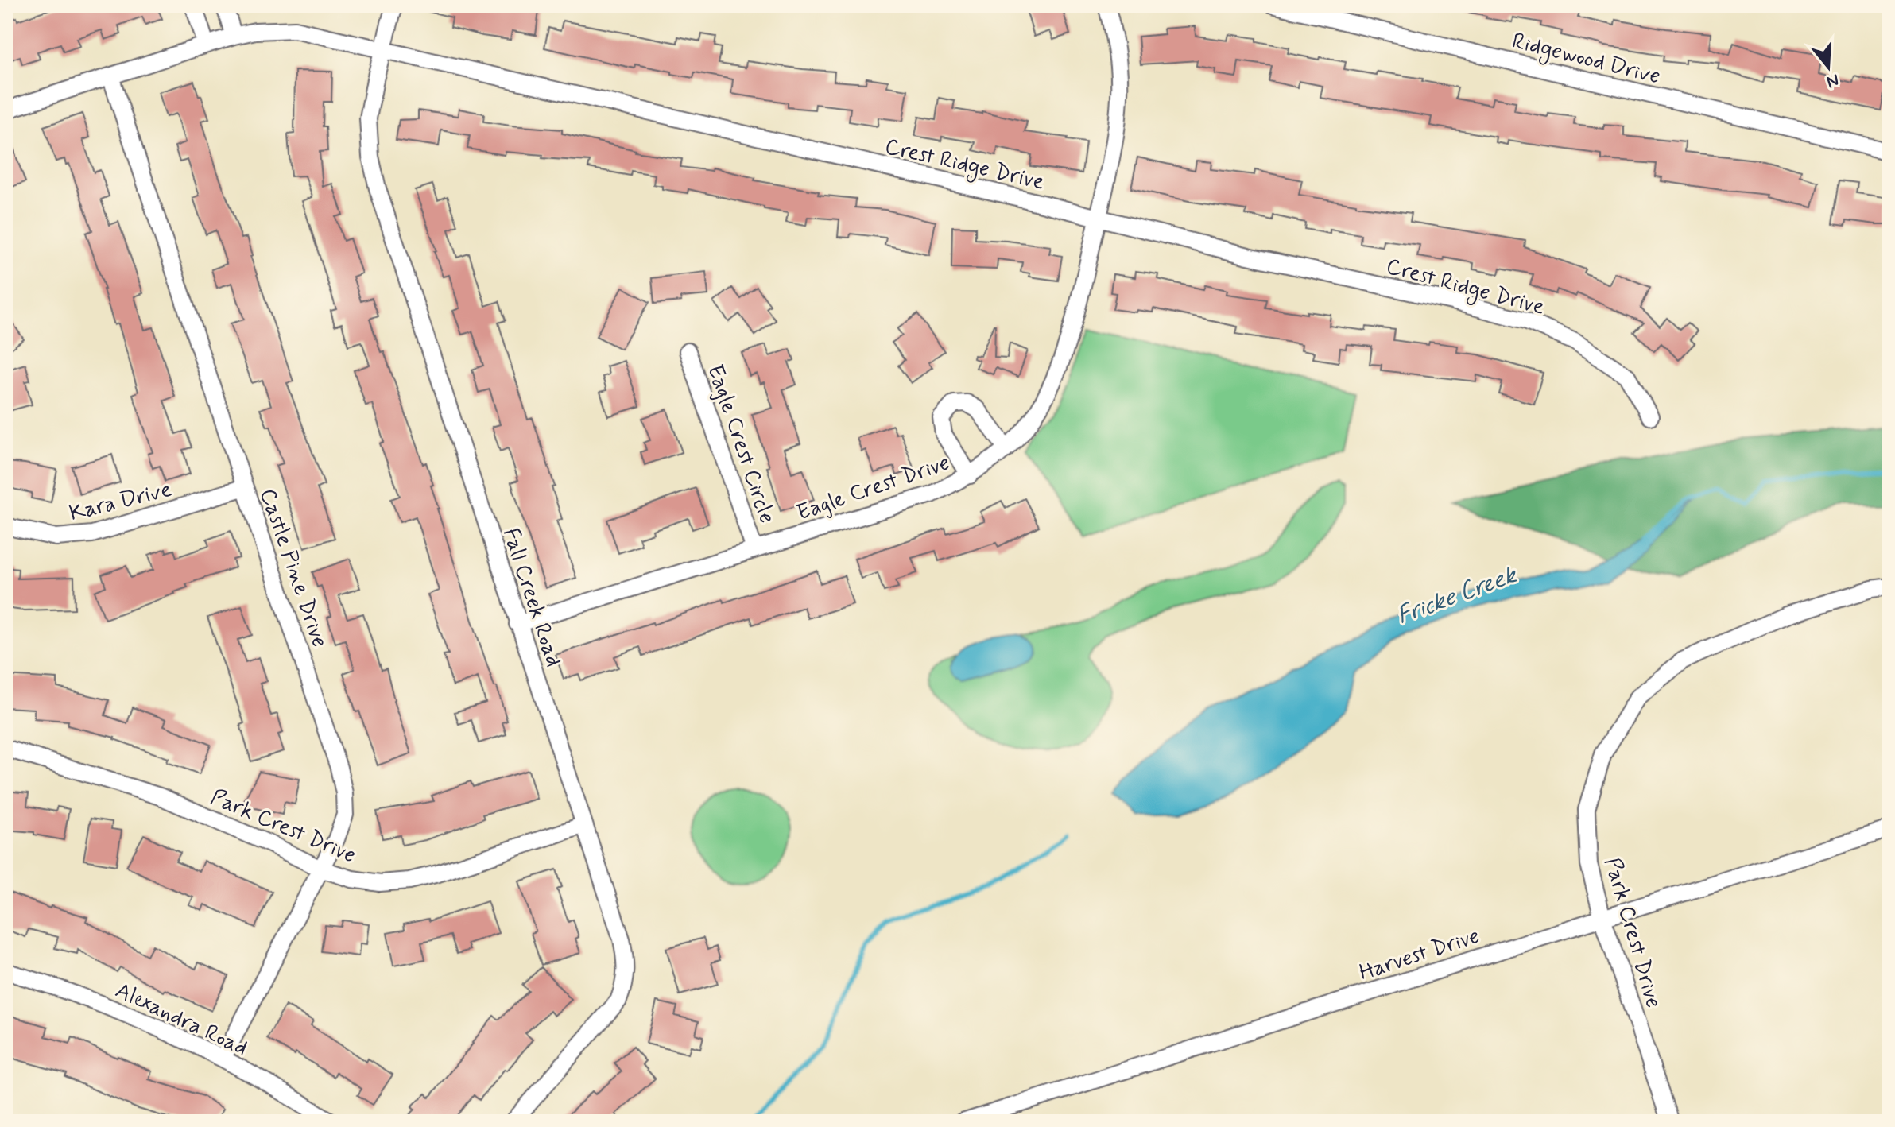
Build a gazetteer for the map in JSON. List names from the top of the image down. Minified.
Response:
{"streets":{"street":["Ridgewood Drive","Crest Ridge Drive","Eagle Crest Circle","Eagle Crest Drive","Kara Drive","Castle Pine Drive","Fall Creek Road","Park Crest Drive","Harvest Drive","Alexandra Road"]},"crossings":[["Crest Ridge Drive","Eagle Crest Drive"],["Crest Ridge Drive","Castle Pine Drive"],["Crest Ridge Drive","Fall Creek Road"],["Eagle Crest Circle","Eagle Crest Drive"],["Eagle Crest Drive","Fall Creek Road"],["Kara Drive","Castle Pine Drive"],["Castle Pine Drive","Park Crest Drive"],["Castle Pine Drive","Alexandra Road"],["Fall Creek Road","Park Crest Drive"],["Park Crest Drive","Harvest Drive"]],"water":["Fricke Creek"],"north":"bottom"}
